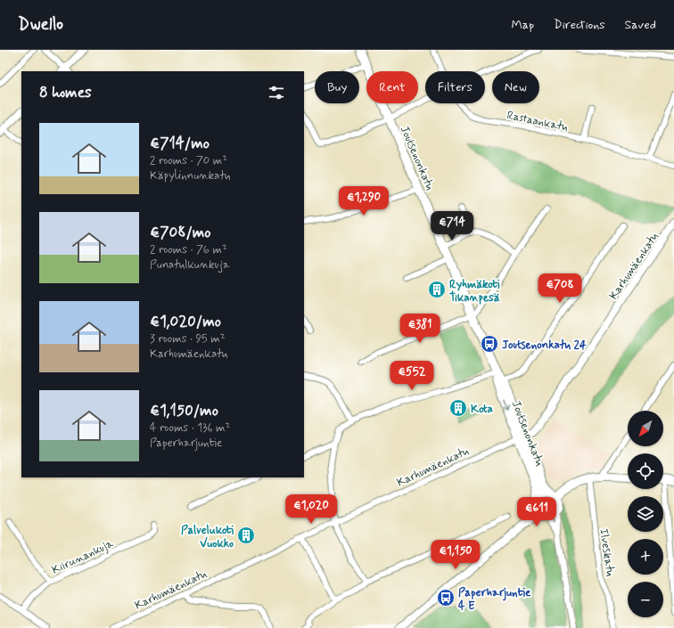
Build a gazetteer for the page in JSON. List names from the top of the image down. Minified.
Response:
{"streets":{"main road":["Joutsenonkatu"],"street":["Rastaankatu","Karhumäenkatu","Ilveskatu","Kiirunankuja"]},"crossings":[["Joutsenonkatu","Karhumäenkatu"]],"places":{"building":["Ryhmäkoti Tikanpesä","Kota","Palvelukoti Vuokko"],"bus stop":["Joutsenonkatu 24","Paperharjuntie 4 E"]},"north":"bottom left","page":{"header":"Dwello","nav":["Map","Directions","Saved"],"chip":["Buy","Rent","Filters","New"],"heading":"8 homes","list":[{"name":"€714/mo","note":"2 rooms · 70 m² · Käpylinnunkatu"},{"name":"€708/mo","note":"2 rooms · 76 m² · Punatulkunkuja"},{"name":"€1,020/mo","note":"3 rooms · 95 m² · Karhumäenkatu"},{"name":"€1,150/mo","note":"4 rooms · 136 m² · Paperharjuntie"}],"price":["€1,290","€714","€708","€381","€552","€1,020","€611","€1,150"],"map_buttons":["+","−"]}}
